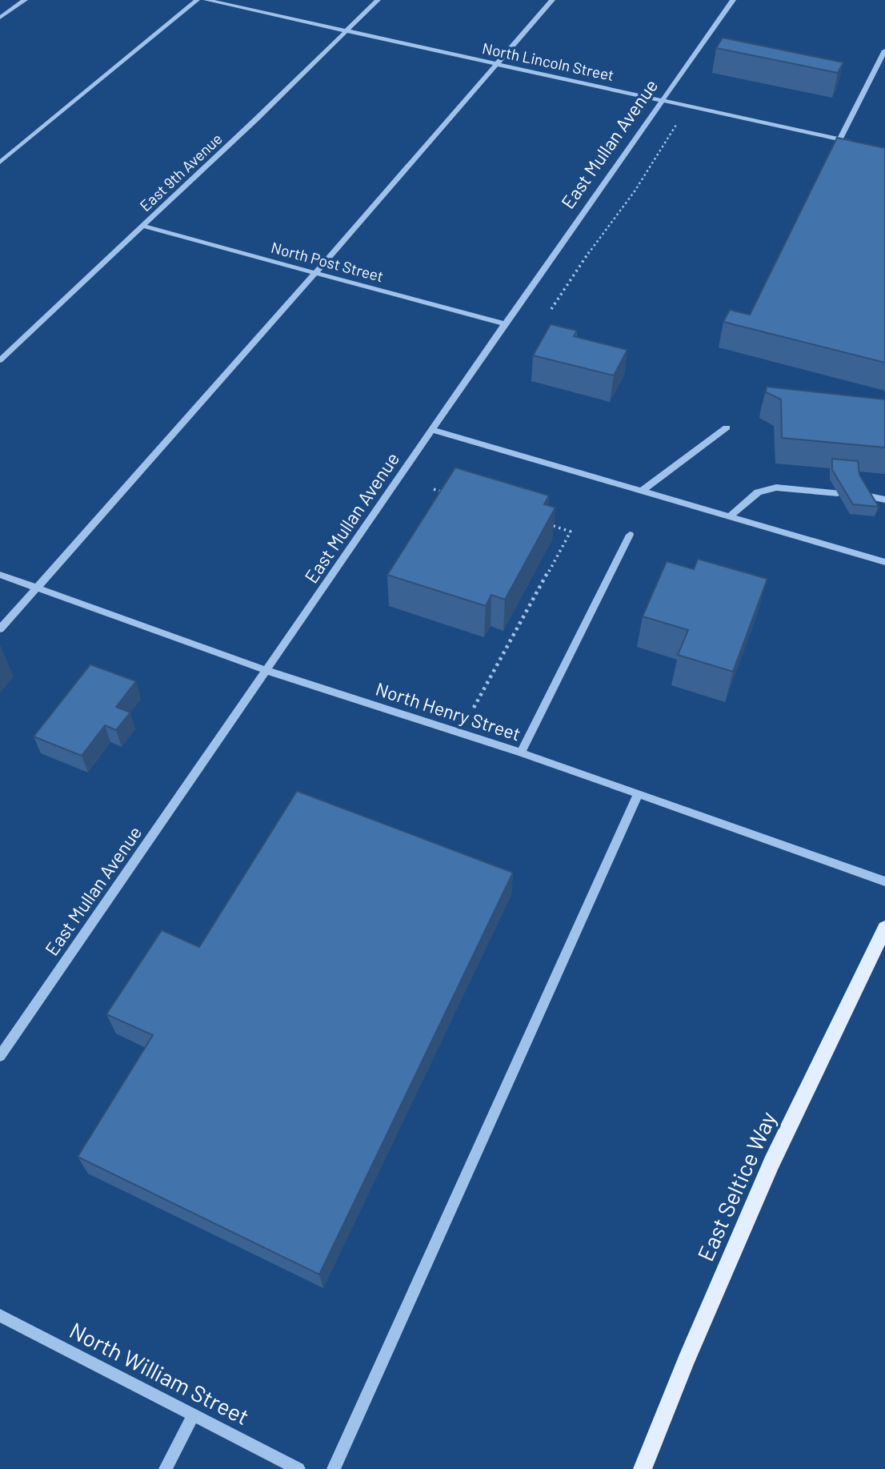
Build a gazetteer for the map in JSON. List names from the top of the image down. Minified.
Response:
{"streets":{"main road":["East Seltice Way"],"street":["North Lincoln Street","East Mullan Avenue","East 9th Avenue","North Post Street","North Henry Street","North William Street"]},"crossings":[["North Lincoln Street","East Mullan Avenue"],["North Lincoln Street","East 9th Avenue"],["East Mullan Avenue","North Post Street"],["East Mullan Avenue","North Henry Street"],["East 9th Avenue","North Post Street"]]}
